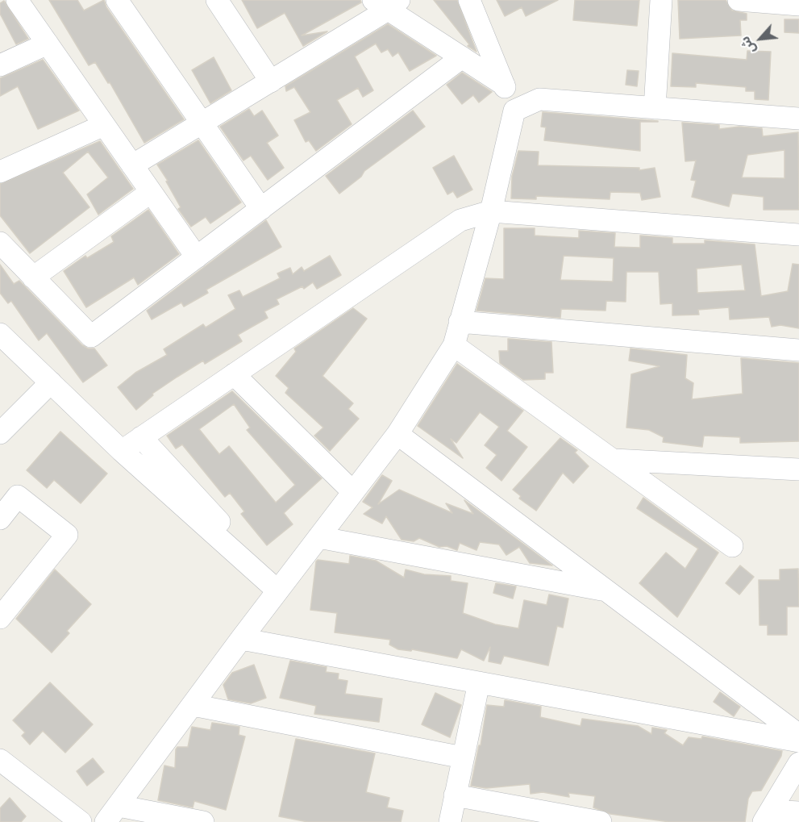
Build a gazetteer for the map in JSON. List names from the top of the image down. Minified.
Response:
{"north":"bottom left"}
